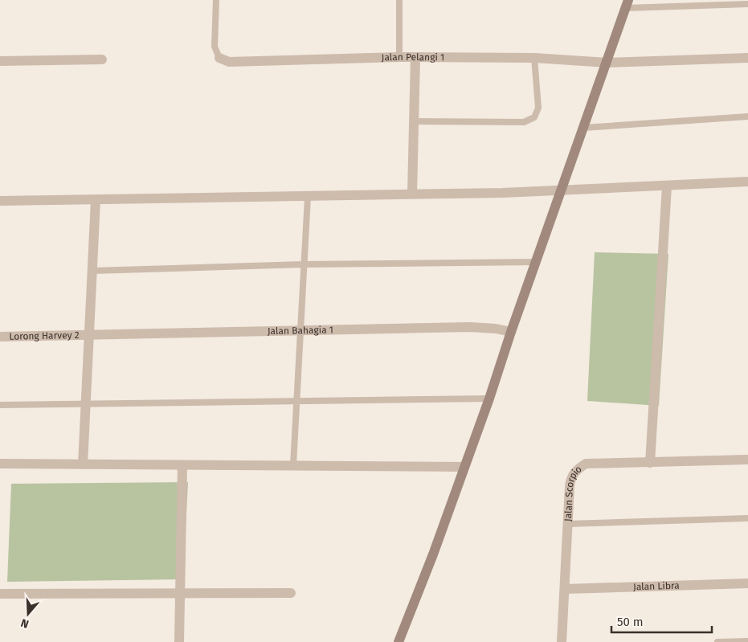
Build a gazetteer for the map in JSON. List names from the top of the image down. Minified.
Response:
{"streets":{"street":["Jalan Pelangi 1","Jalan Bahagia 1","Lorong Harvey 2","Jalan Scorpio","Jalan Libra"]},"crossings":[["Jalan Bahagia 1","Lorong Harvey 2"],["Jalan Scorpio","Jalan Libra"]],"scale_bar":"50 m","north":"bottom"}
